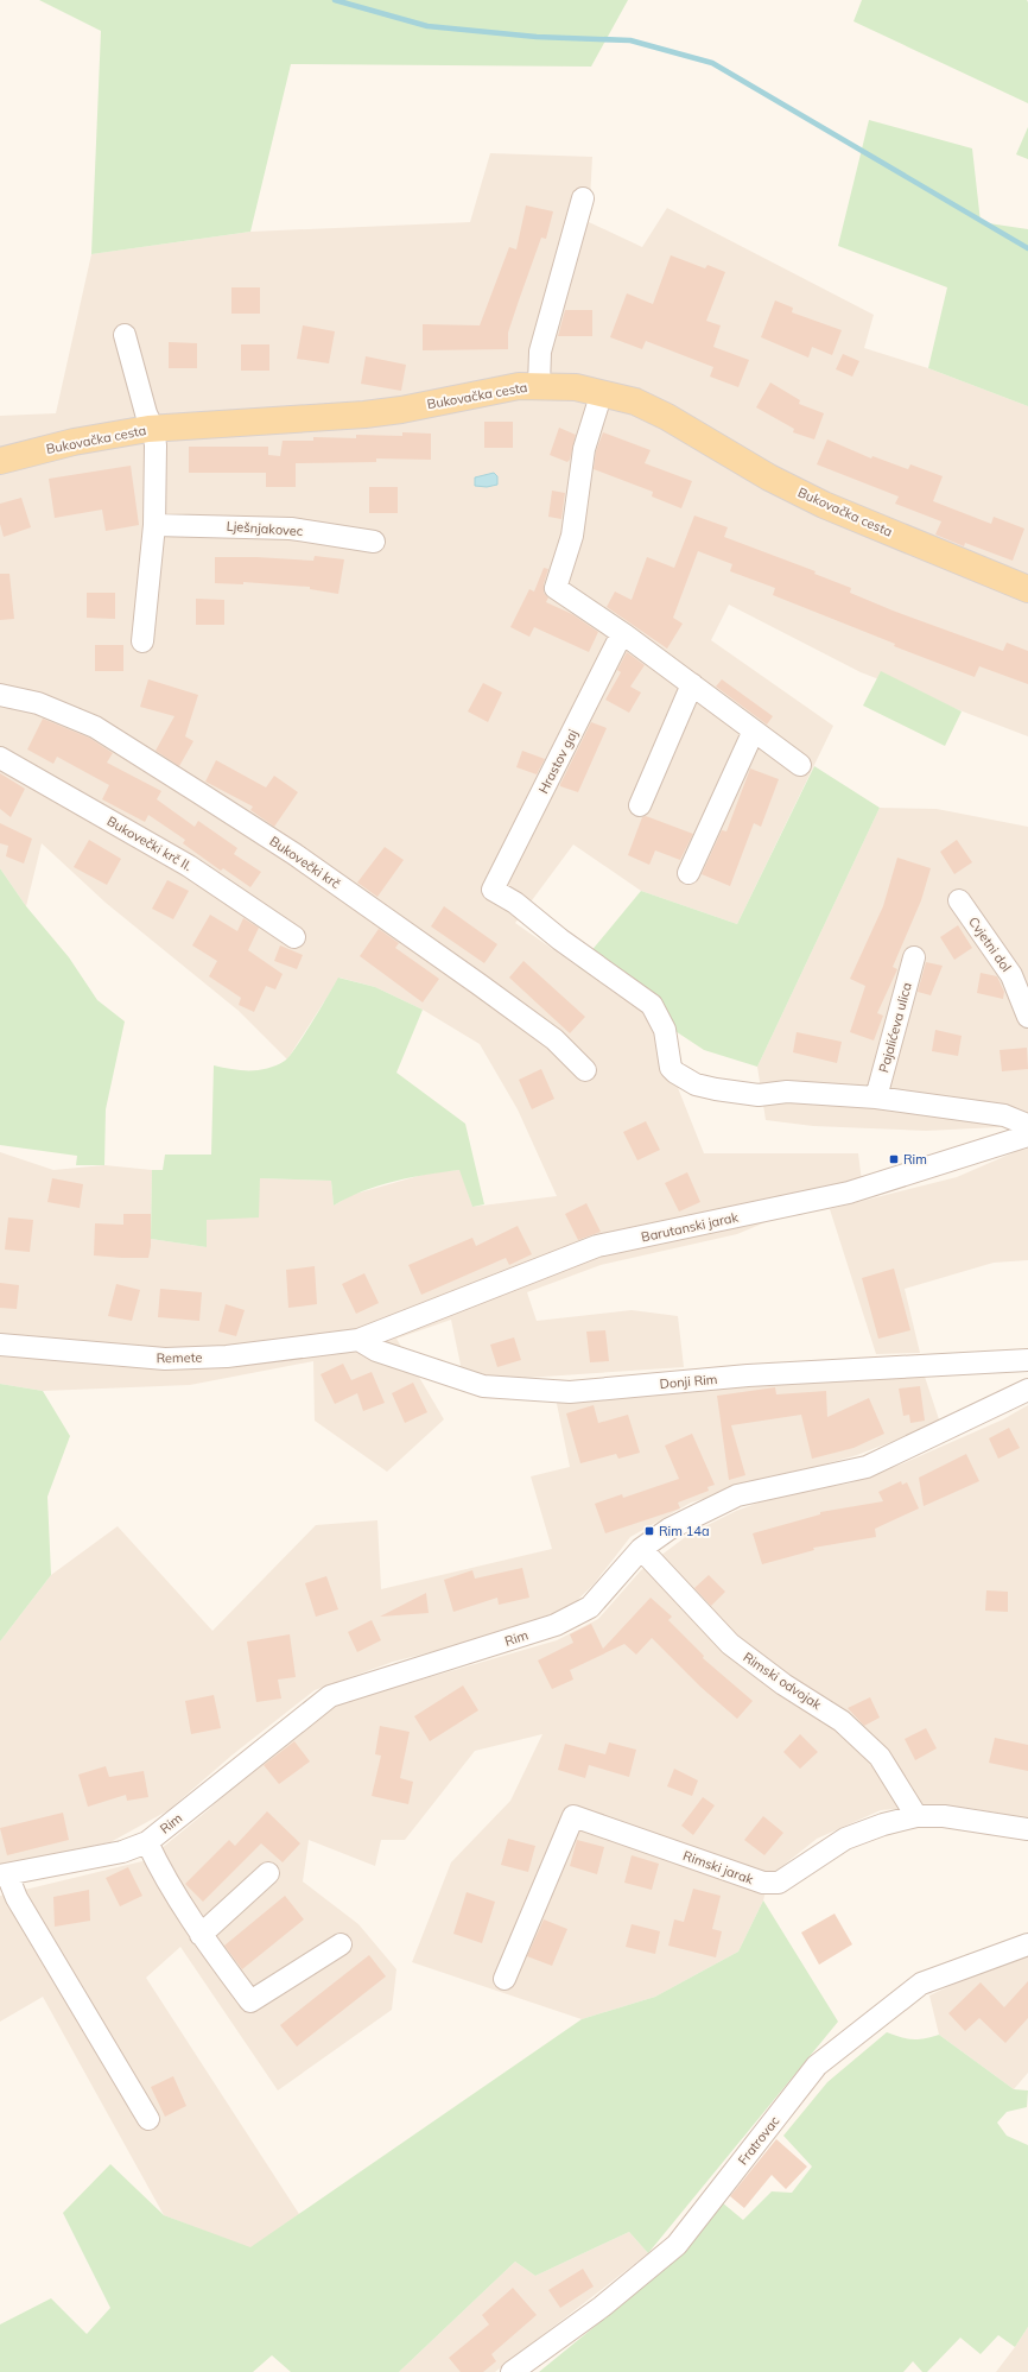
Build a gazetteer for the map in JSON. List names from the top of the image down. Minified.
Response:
{"streets":{"main road":["Bukovačka cesta"],"street":["Lješnjakovec","Hrastov gaj","Bukovečki krč II.","Bukovečki krč","Cvjetni dol","Pajalićeva ulica","Barutanski jarak","Remete","Donji Rim","Rim","Rimski odvojak","Rimski jarak","Fratrovac"]},"crossings":[["Hrastov gaj","Pajalićeva ulica"],["Barutanski jarak","Remete"],["Barutanski jarak","Donji Rim"],["Remete","Donji Rim"],["Rim","Rimski odvojak"],["Rimski odvojak","Rimski jarak"]],"places":{"transit":["Rim","Rim 14a"]}}
